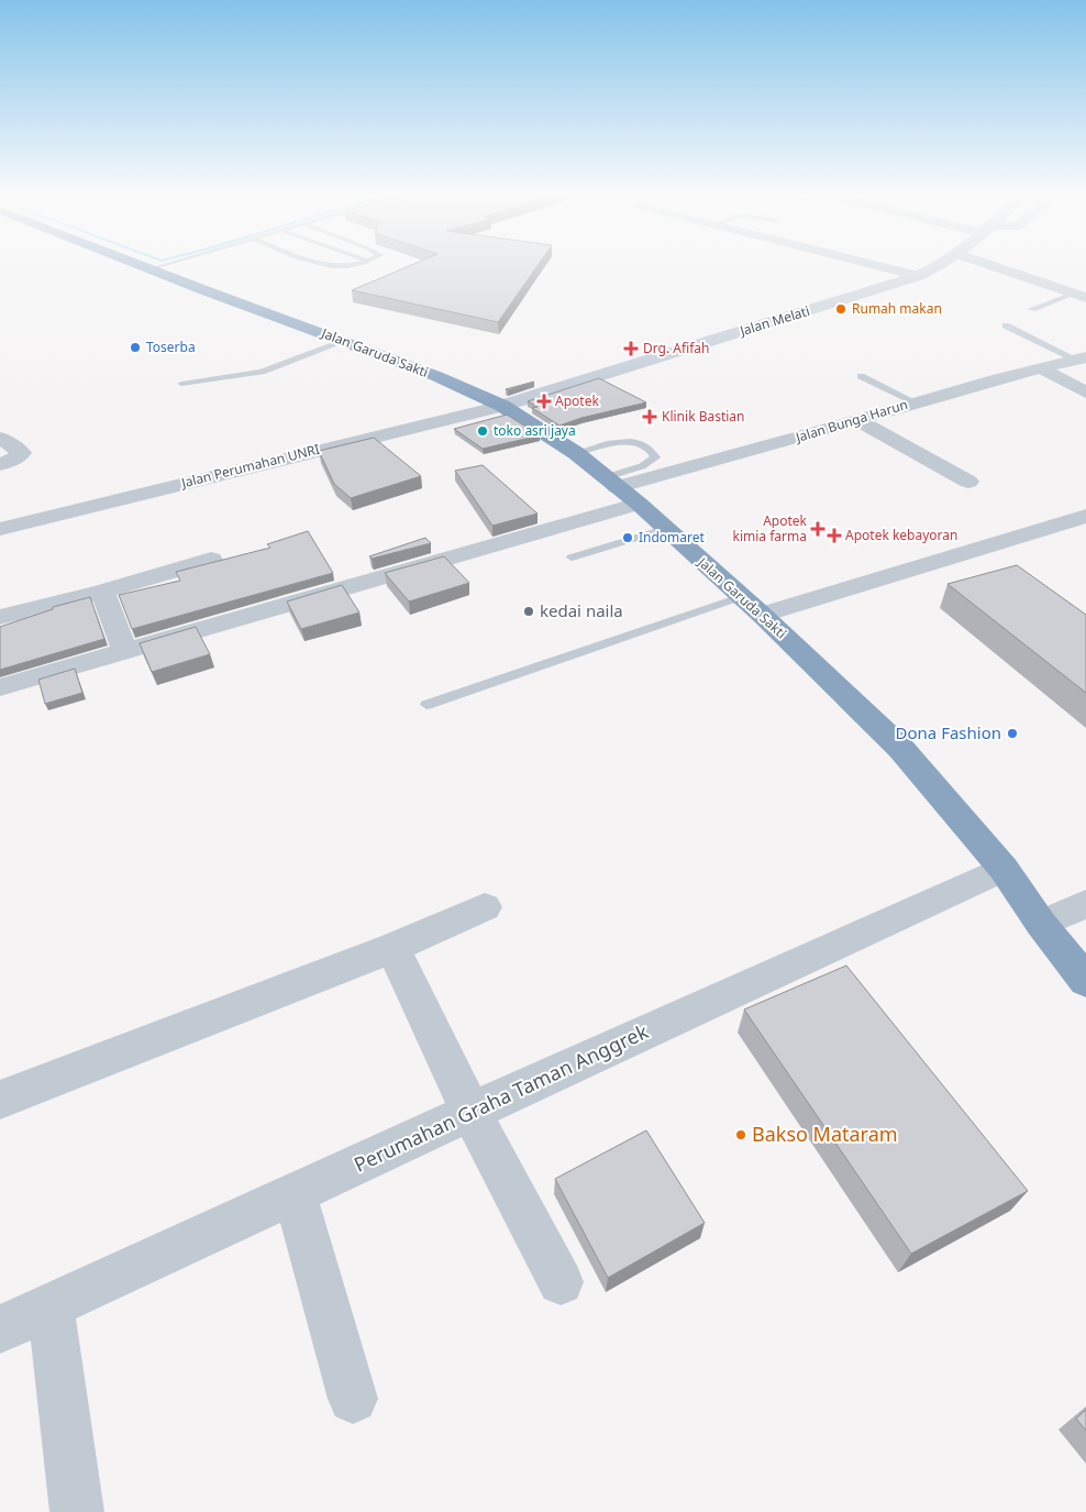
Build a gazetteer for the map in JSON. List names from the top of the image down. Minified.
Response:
{"streets":{"highway":["Jalan Garuda Sakti"],"main road":["Jalan Melati"],"street":["Jalan Bunga Harun","Jalan Perumahan UNRI","Perumahan Graha Taman Anggrek"]},"crossings":[["Jalan Melati","Jalan Garuda Sakti"],["Jalan Melati","Jalan Perumahan UNRI"],["Jalan Garuda Sakti","Jalan Bunga Harun"],["Jalan Garuda Sakti","Jalan Perumahan UNRI"],["Jalan Garuda Sakti","Perumahan Graha Taman Anggrek"]],"places":{"other":["Rumah makan","Toserba","toko asri jaya","Indomaret","kedai naila","Dona Fashion","Bakso Mataram"],"health":["Drg. Afifah","Apotek","Klinik Bastian","Apotek kimia farma","Apotek kebayoran"]}}
